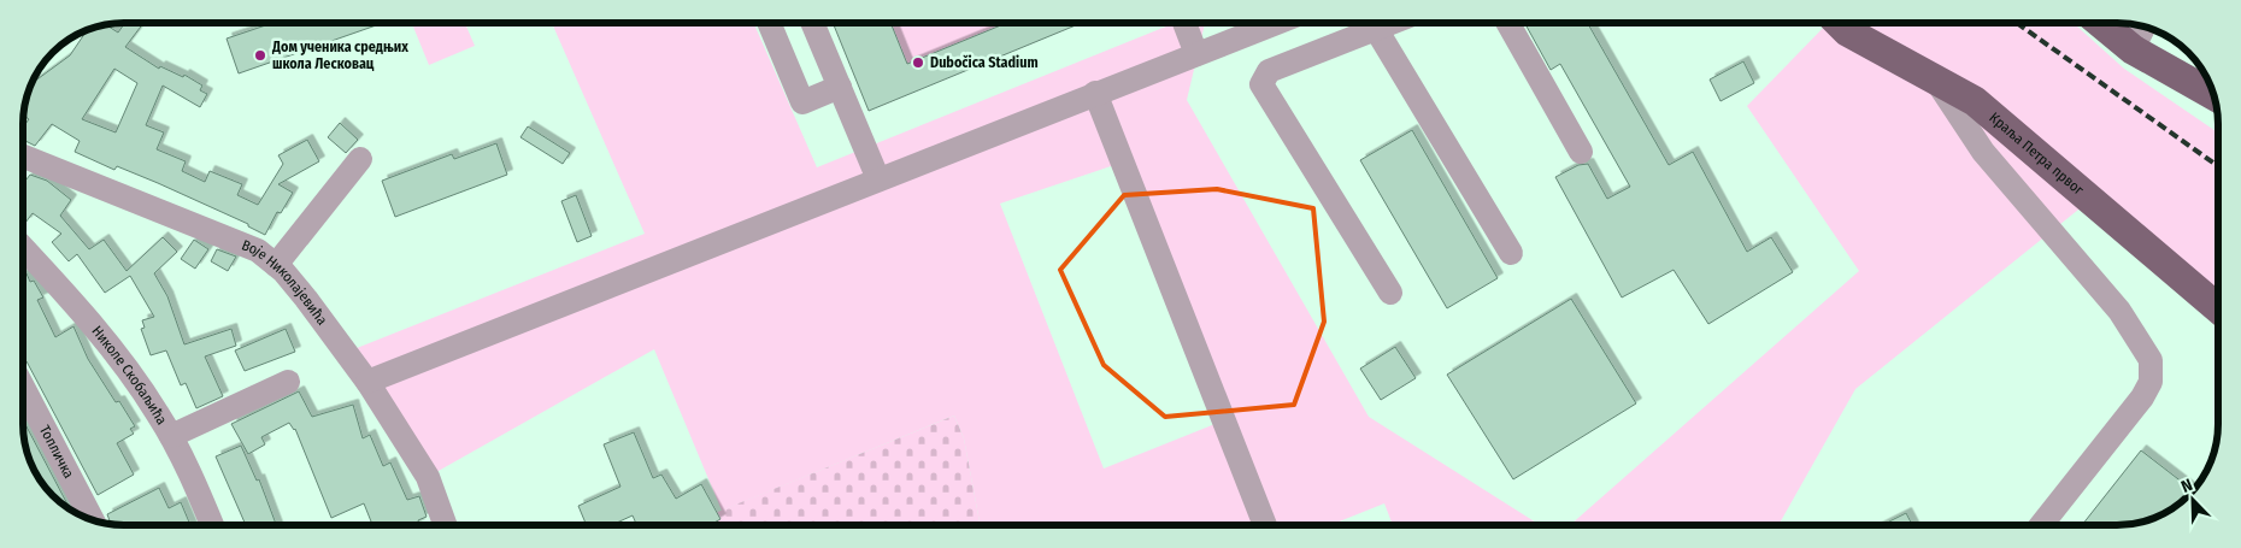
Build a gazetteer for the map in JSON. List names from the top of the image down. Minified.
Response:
{"streets":{"main road":["Краља Петра првог"],"street":["Воје Николајевића","Николе Скобаљића","Топличка"]},"places":["Дом ученика средњих школа Лесковац","Dubočica Stadium"],"north":"top left"}
